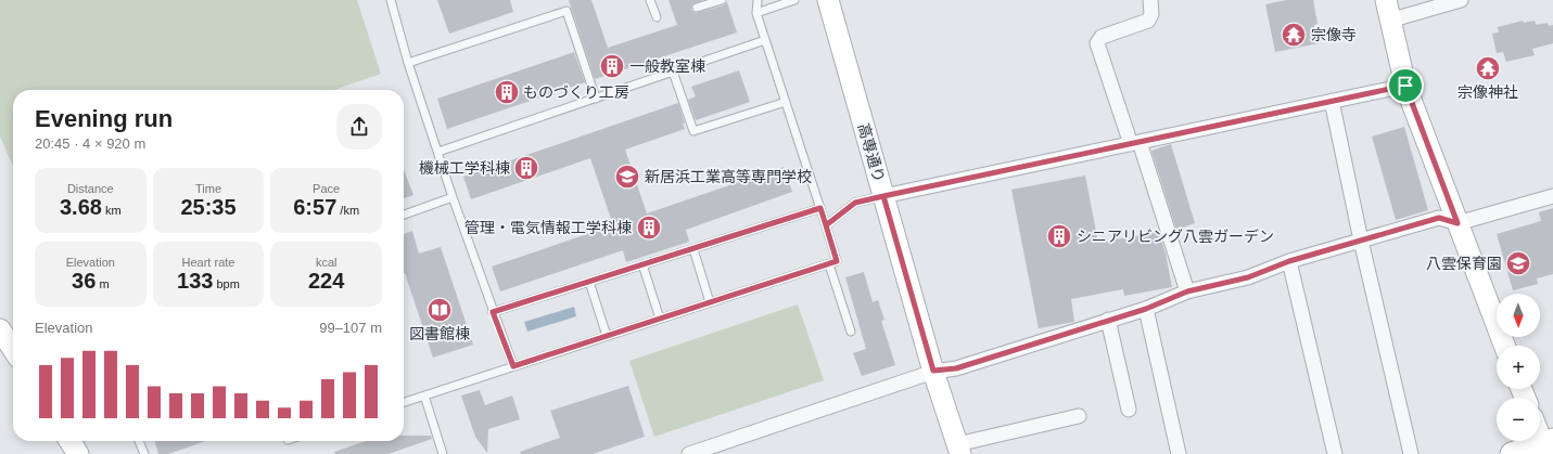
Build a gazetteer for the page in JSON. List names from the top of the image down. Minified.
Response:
{"streets":{"street":["高専通り"]},"places":{"temple":["宗像寺","宗像神社"],"building":["一般教室棟","ものづくり工房","機械工学科棟","管理・電気情報工学科棟","シニアリビング八雲ガーデン"],"school or university":["新居浜工業高等専門学校","八雲保育園"],"library":["図書館棟"]},"north":"bottom","page":{"heading":["Evening run","20:45 · 4 × 920 m"],"stats":[["Distance","3.68 km"],["Time","25:35"],["Pace","6:57 /km"],["Elevation","36 m"],["Heart rate","133 bpm"],["kcal","224"]],"map_buttons":["+","−"],"chart":["Elevation","99–107 m"]}}
